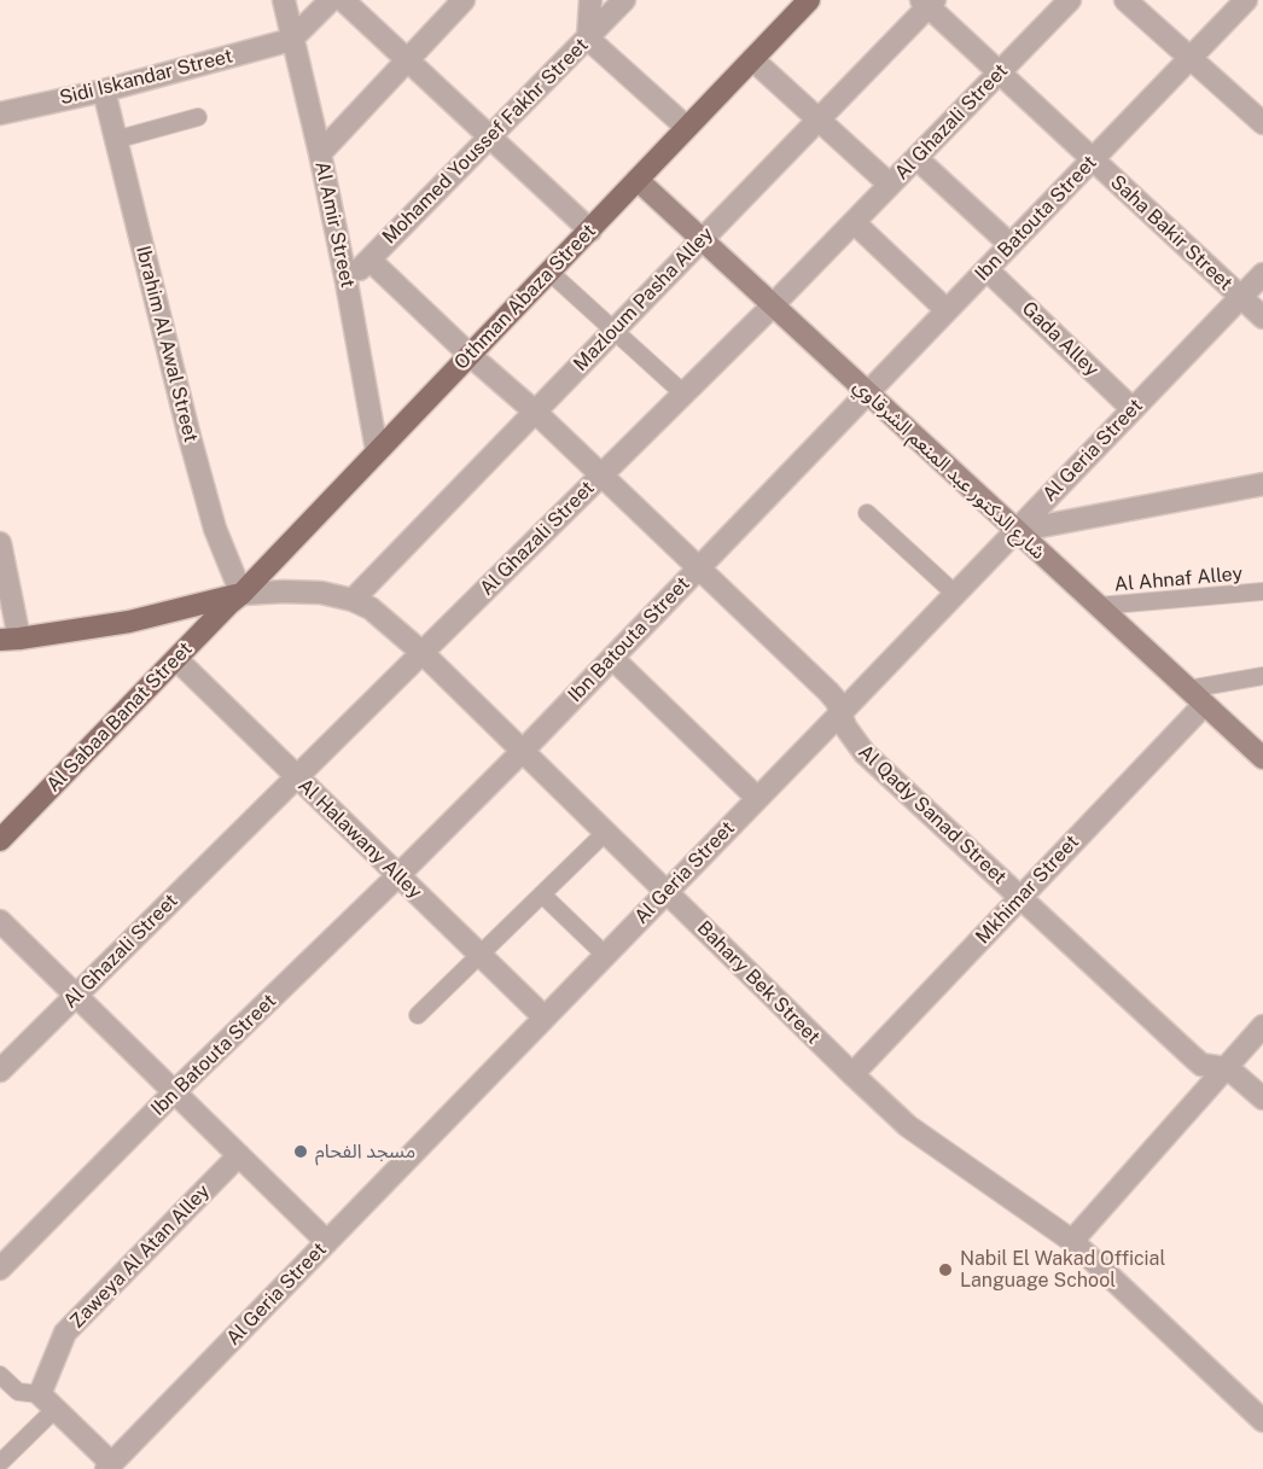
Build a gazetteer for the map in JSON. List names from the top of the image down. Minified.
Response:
{"streets":{"main road":["Othman Abaza Street","شارع الدكتور عبد المنعم الشرقاوي","Al Sabaa Banat Street"],"street":["Sidi Iskandar Street","Al Ghazali Street","Mohamed Youssef Fakhr Street","Ibn Batouta Street","Al Amir Street","Saha Bakir Street","Mazloum Pasha Alley","Gada Alley","Ibrahim Al Awal Street","Al Geria Street","Al Qady Sanad Street","Al Halawany Alley","Mkhimar Street","Bahary Bek Street","Zaweya Al Atan Alley"],"lane":["Al Ahnaf Alley"]},"crossings":[["Sidi Iskandar Street","Al Amir Street"],["Sidi Iskandar Street","Ibrahim Al Awal Street"],["Al Ghazali Street","Saha Bakir Street"],["Al Ghazali Street","شارع الدكتور عبد المنعم الشرقاوي"],["Al Ghazali Street","Al Qady Sanad Street"],["Al Ghazali Street","Al Halawany Alley"],["Al Ghazali Street","Bahary Bek Street"],["Mohamed Youssef Fakhr Street","Al Amir Street"],["Mohamed Youssef Fakhr Street","Al Qady Sanad Street"],["Ibn Batouta Street","Saha Bakir Street"],["Ibn Batouta Street","Gada Alley"],["Ibn Batouta Street","شارع الدكتور عبد المنعم الشرقاوي"],["Ibn Batouta Street","Al Qady Sanad Street"],["Ibn Batouta Street","Al Halawany Alley"],["Ibn Batouta Street","Bahary Bek Street"],["Al Amir Street","Othman Abaza Street"],["Saha Bakir Street","Mazloum Pasha Alley"],["Saha Bakir Street","Al Geria Street"],["Othman Abaza Street","Ibrahim Al Awal Street"],["Othman Abaza Street","شارع الدكتور عبد المنعم الشرقاوي"],["Othman Abaza Street","Al Sabaa Banat Street"],["Othman Abaza Street","Al Qady Sanad Street"],["Othman Abaza Street","Bahary Bek Street"],["Mazloum Pasha Alley","شارع الدكتور عبد المنعم الشرقاوي"],["Mazloum Pasha Alley","Al Qady Sanad Street"],["Mazloum Pasha Alley","Bahary Bek Street"],["Gada Alley","Al Geria Street"],["Ibrahim Al Awal Street","Al Sabaa Banat Street"],["Ibrahim Al Awal Street","Bahary Bek Street"],["Al Geria Street","شارع الدكتور عبد المنعم الشرقاوي"],["Al Geria Street","Al Qady Sanad Street"],["Al Geria Street","Al Halawany Alley"],["Al Geria Street","Bahary Bek Street"],["شارع الدكتور عبد المنعم الشرقاوي","Al Ahnaf Alley"],["شارع الدكتور عبد المنعم الشرقاوي","Mkhimar Street"],["Al Sabaa Banat Street","Al Halawany Alley"],["Al Sabaa Banat Street","Bahary Bek Street"],["Al Qady Sanad Street","Mkhimar Street"],["Mkhimar Street","Bahary Bek Street"]],"places":["مسجد الفحام","Nabil El Wakad Official Language School"]}
